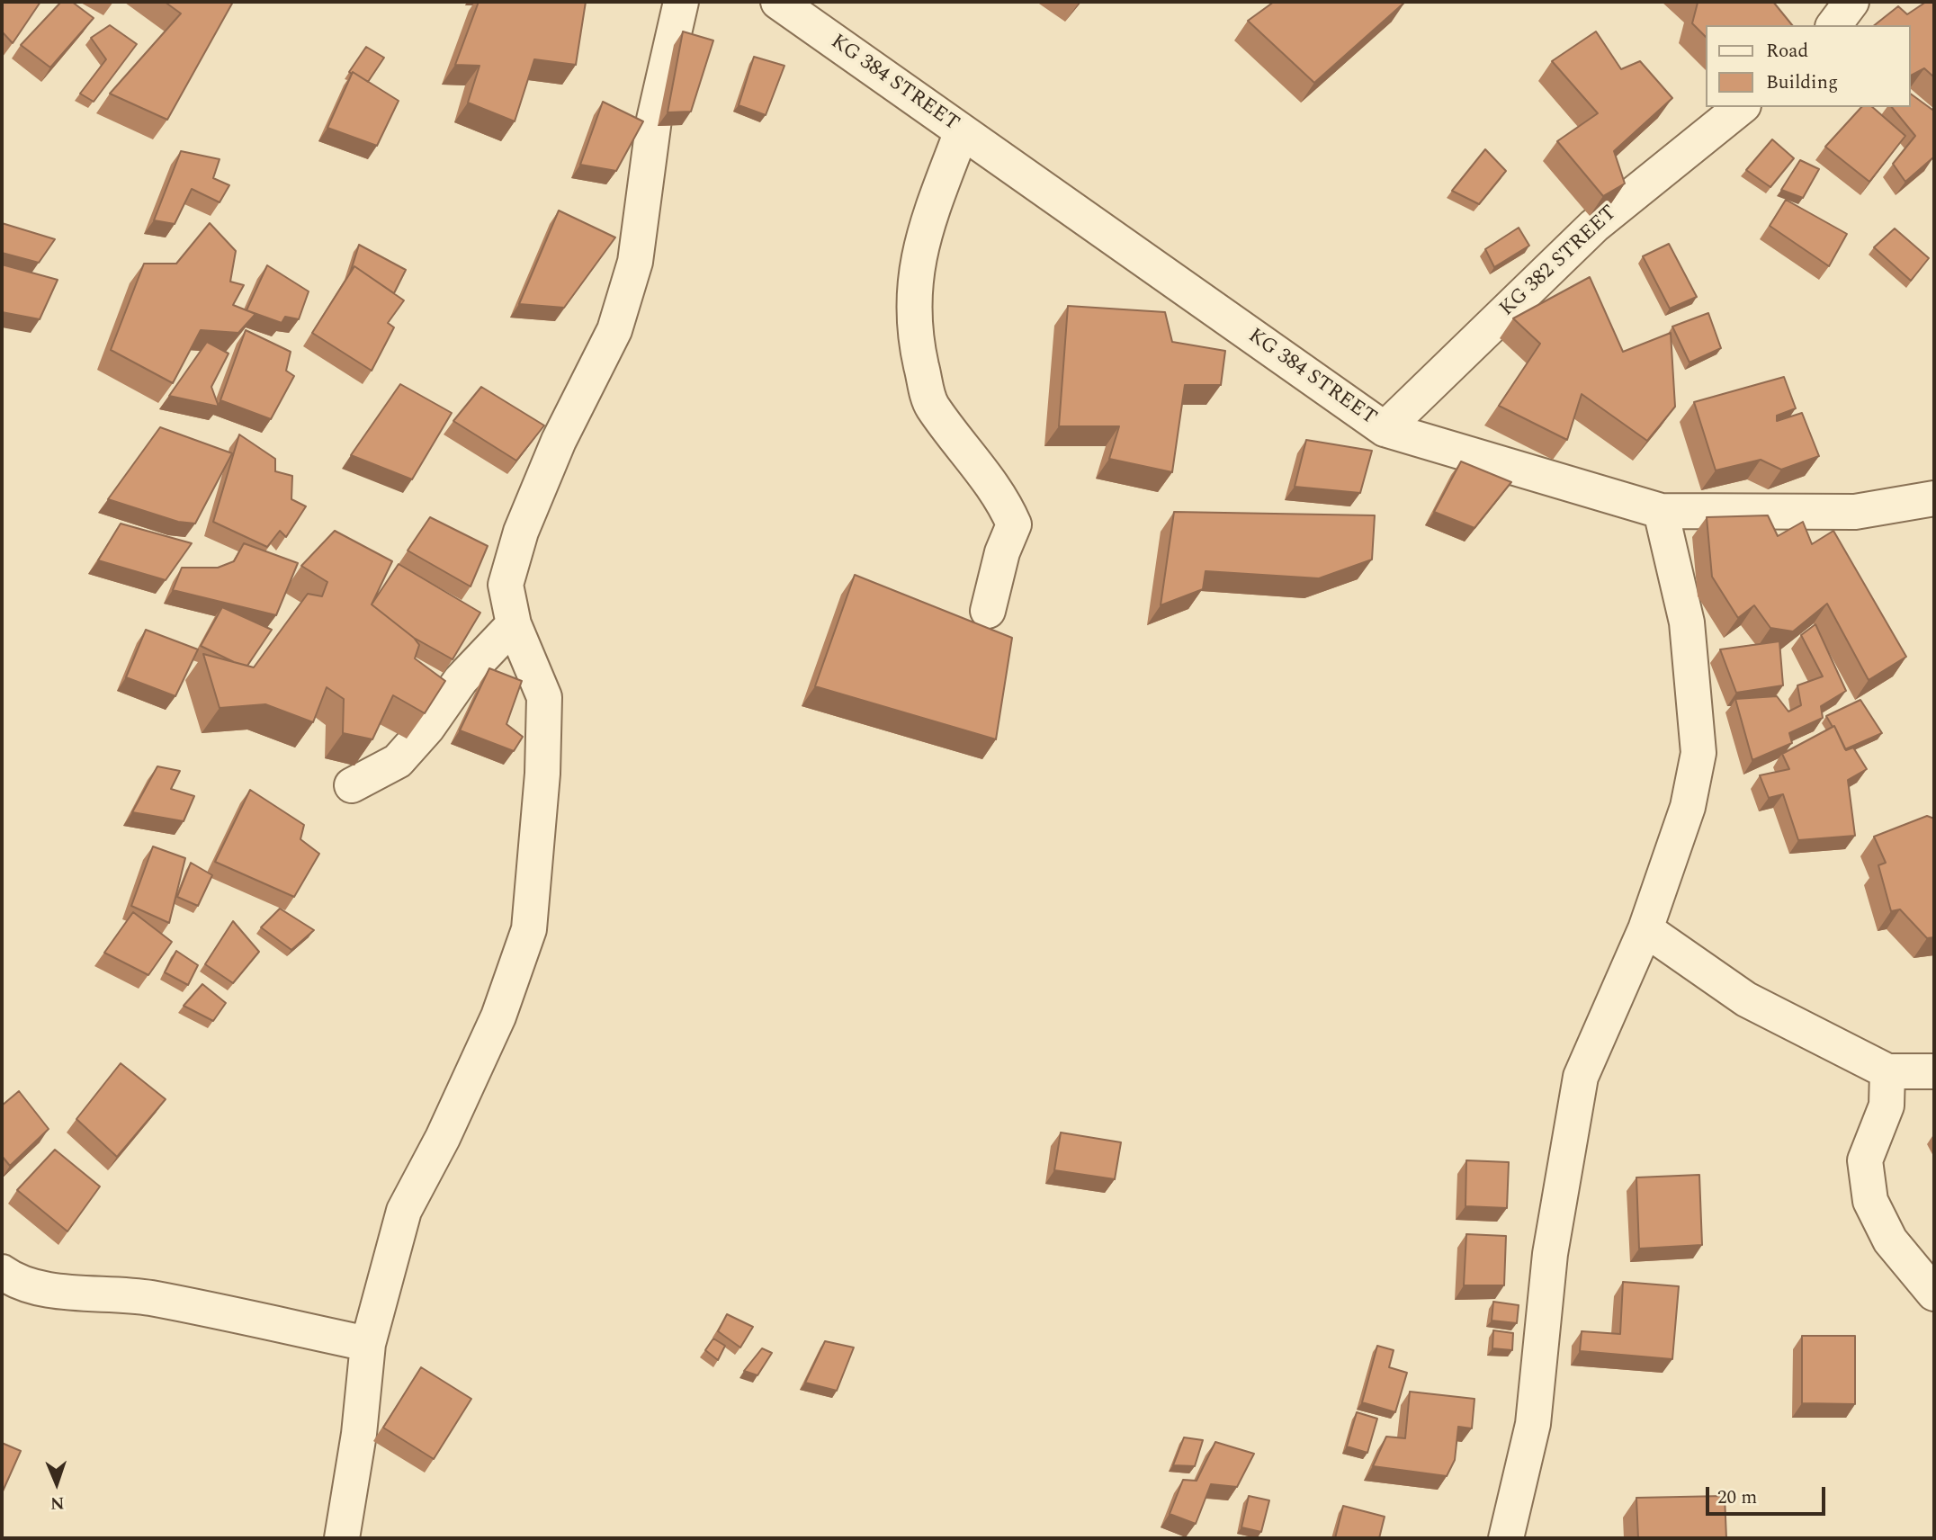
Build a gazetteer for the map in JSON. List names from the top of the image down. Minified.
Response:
{"streets":{"street":["KG 384 STREET","KG 382 STREET"]},"crossings":[["KG 384 STREET","KG 382 STREET"]],"legend":["Road","Building"],"scale_bar":"20 m","north":"bottom"}
